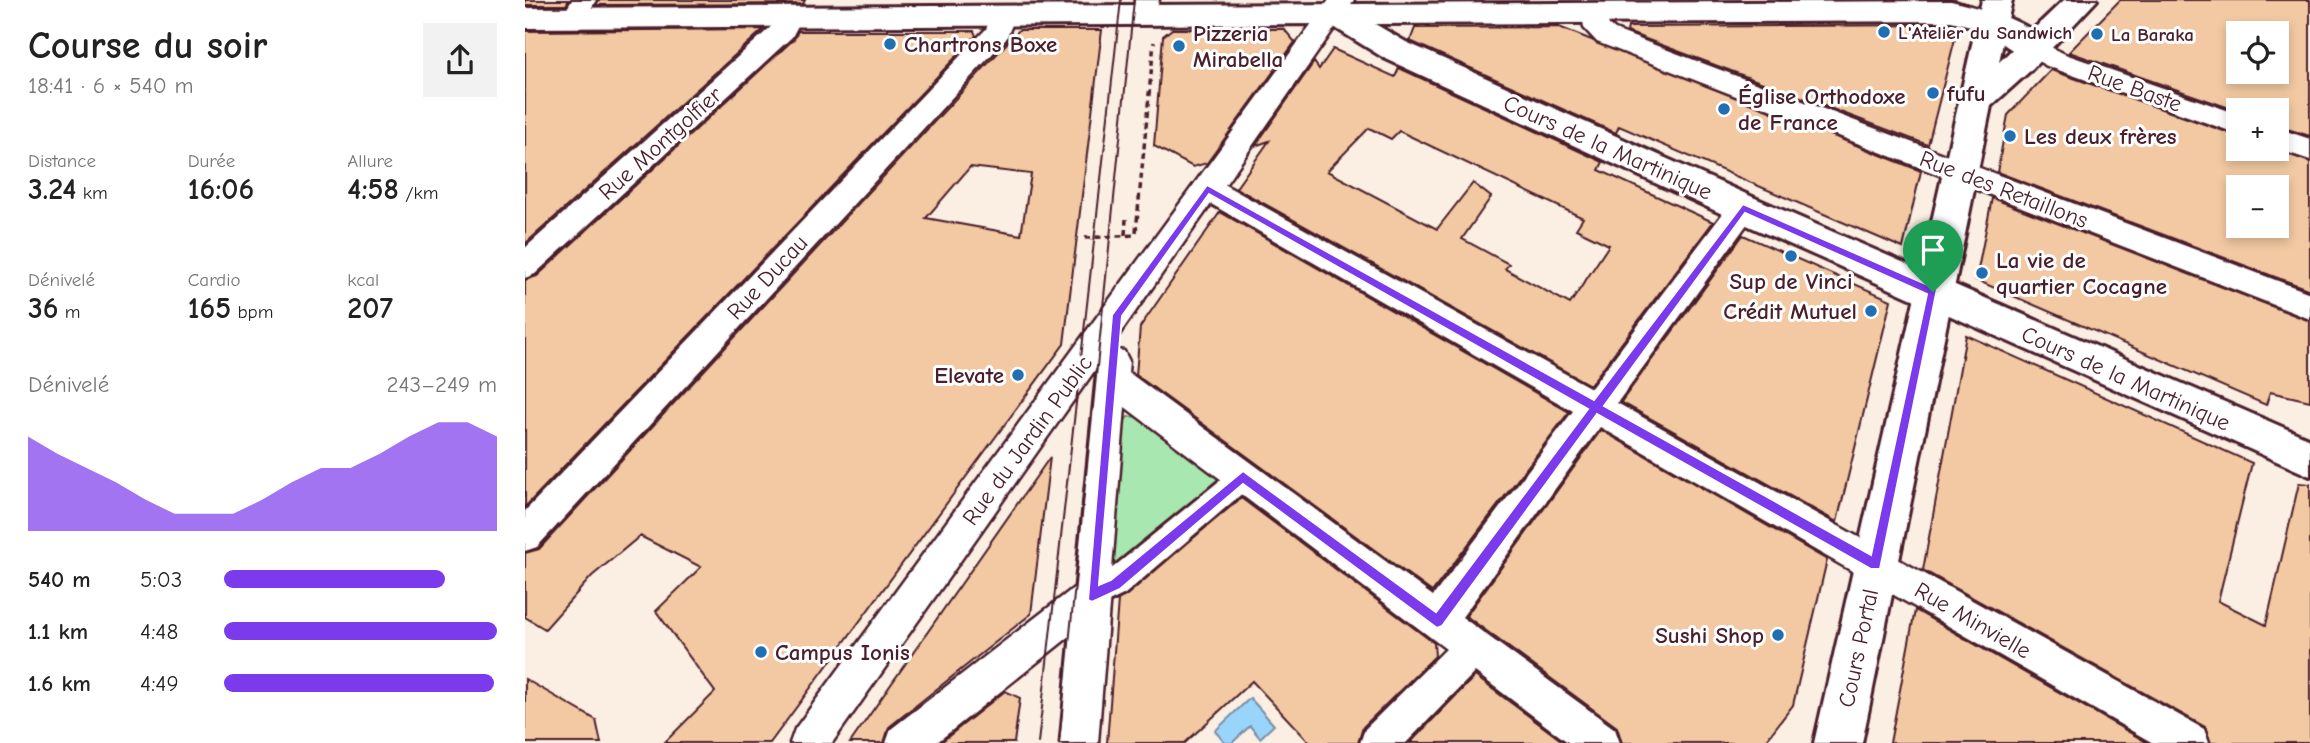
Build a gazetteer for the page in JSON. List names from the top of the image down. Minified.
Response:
{"streets":{"street":["Rue Baste","Rue Montgolfier","Cours de la Martinique","Rue des Retaillons","Rue Ducau","Rue du Jardin Public","Rue Minvielle","Cours Portal"]},"crossings":[["Cours de la Martinique","Rue du Jardin Public"],["Cours de la Martinique","Cours Portal"],["Rue des Retaillons","Cours Portal"],["Rue du Jardin Public","Rue Minvielle"],["Rue Minvielle","Cours Portal"]],"places":["L'Atelier du Sandwich","La Baraka","Chartrons Boxe","Pizzeria Mirabella","fufu","Église Orthodoxe de France","Les deux frères","Sup de Vinci","La vie de quartier Cocagne","Crédit Mutuel","Elevate","Sushi Shop","Campus Ionis"],"page":{"heading":["Course du soir","18:41 · 6 × 540 m"],"map_buttons":["+","−"],"stats":[["Distance","3.24 km"],["Durée","16:06"],["Allure","4:58 /km"],["Dénivelé","36 m"],["Cardio","165 bpm"],["kcal","207"]],"chart":["Dénivelé","243–249 m"],"list":[{"name":"540 m","note":"5:03"},{"name":"1.1 km","note":"4:48"},{"name":"1.6 km","note":"4:49"}]}}
